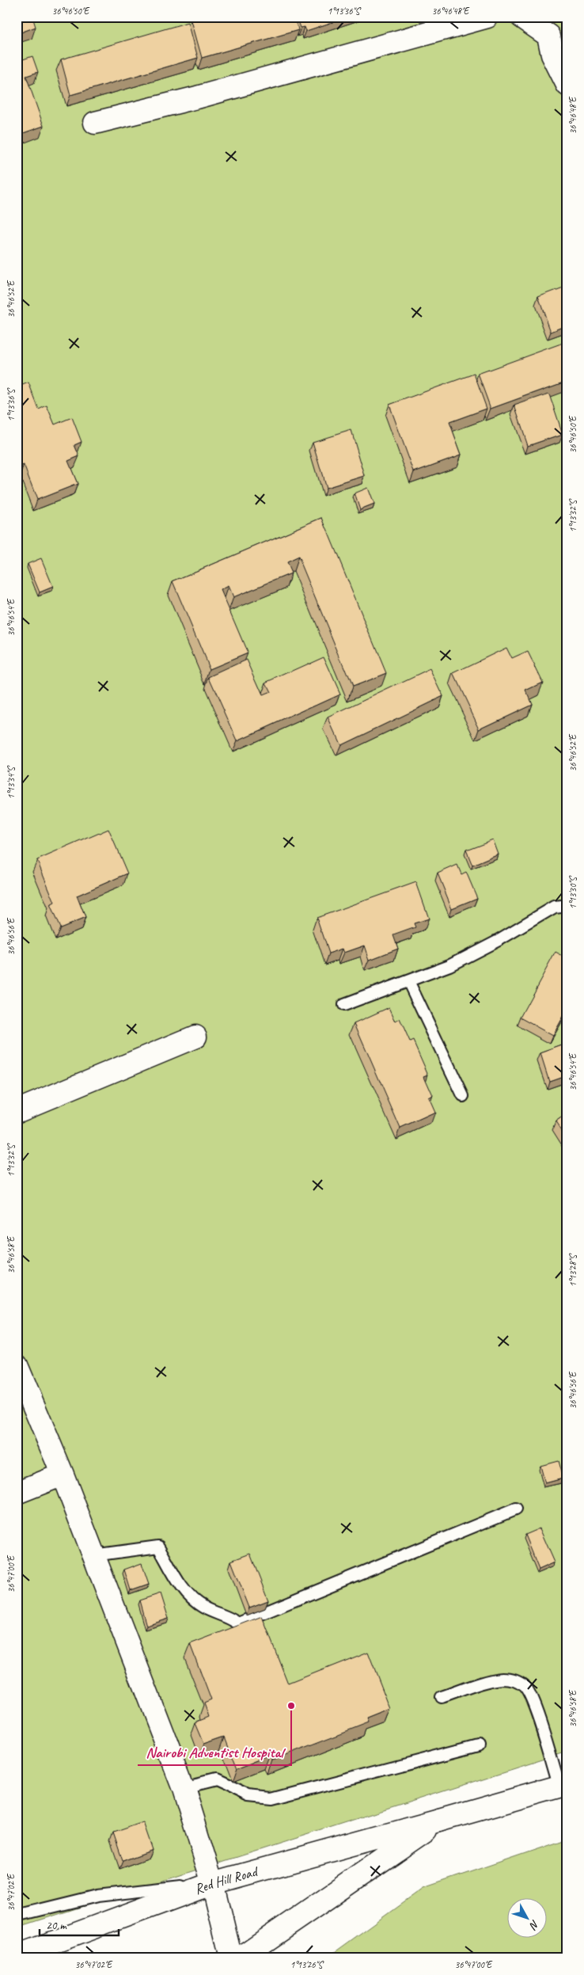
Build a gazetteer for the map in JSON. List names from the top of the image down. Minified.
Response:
{"streets":{"street":["Red Hill Road"]},"places":["Nairobi Adventist Hospital"],"scale_bar":"20 m","north":"bottom right","coordinates":["36°46'50\"E","1°13'36\"S","36°46'48\"E","36°46'52\"E","1°13'32\"S","36°46'54\"E","1°13'34\"S","1°13'30\"S","36°46'56\"E","36°46'58\"E","1°13'28\"S","36°47'00\"E","36°47'02\"E","1°13'26\"S"]}
